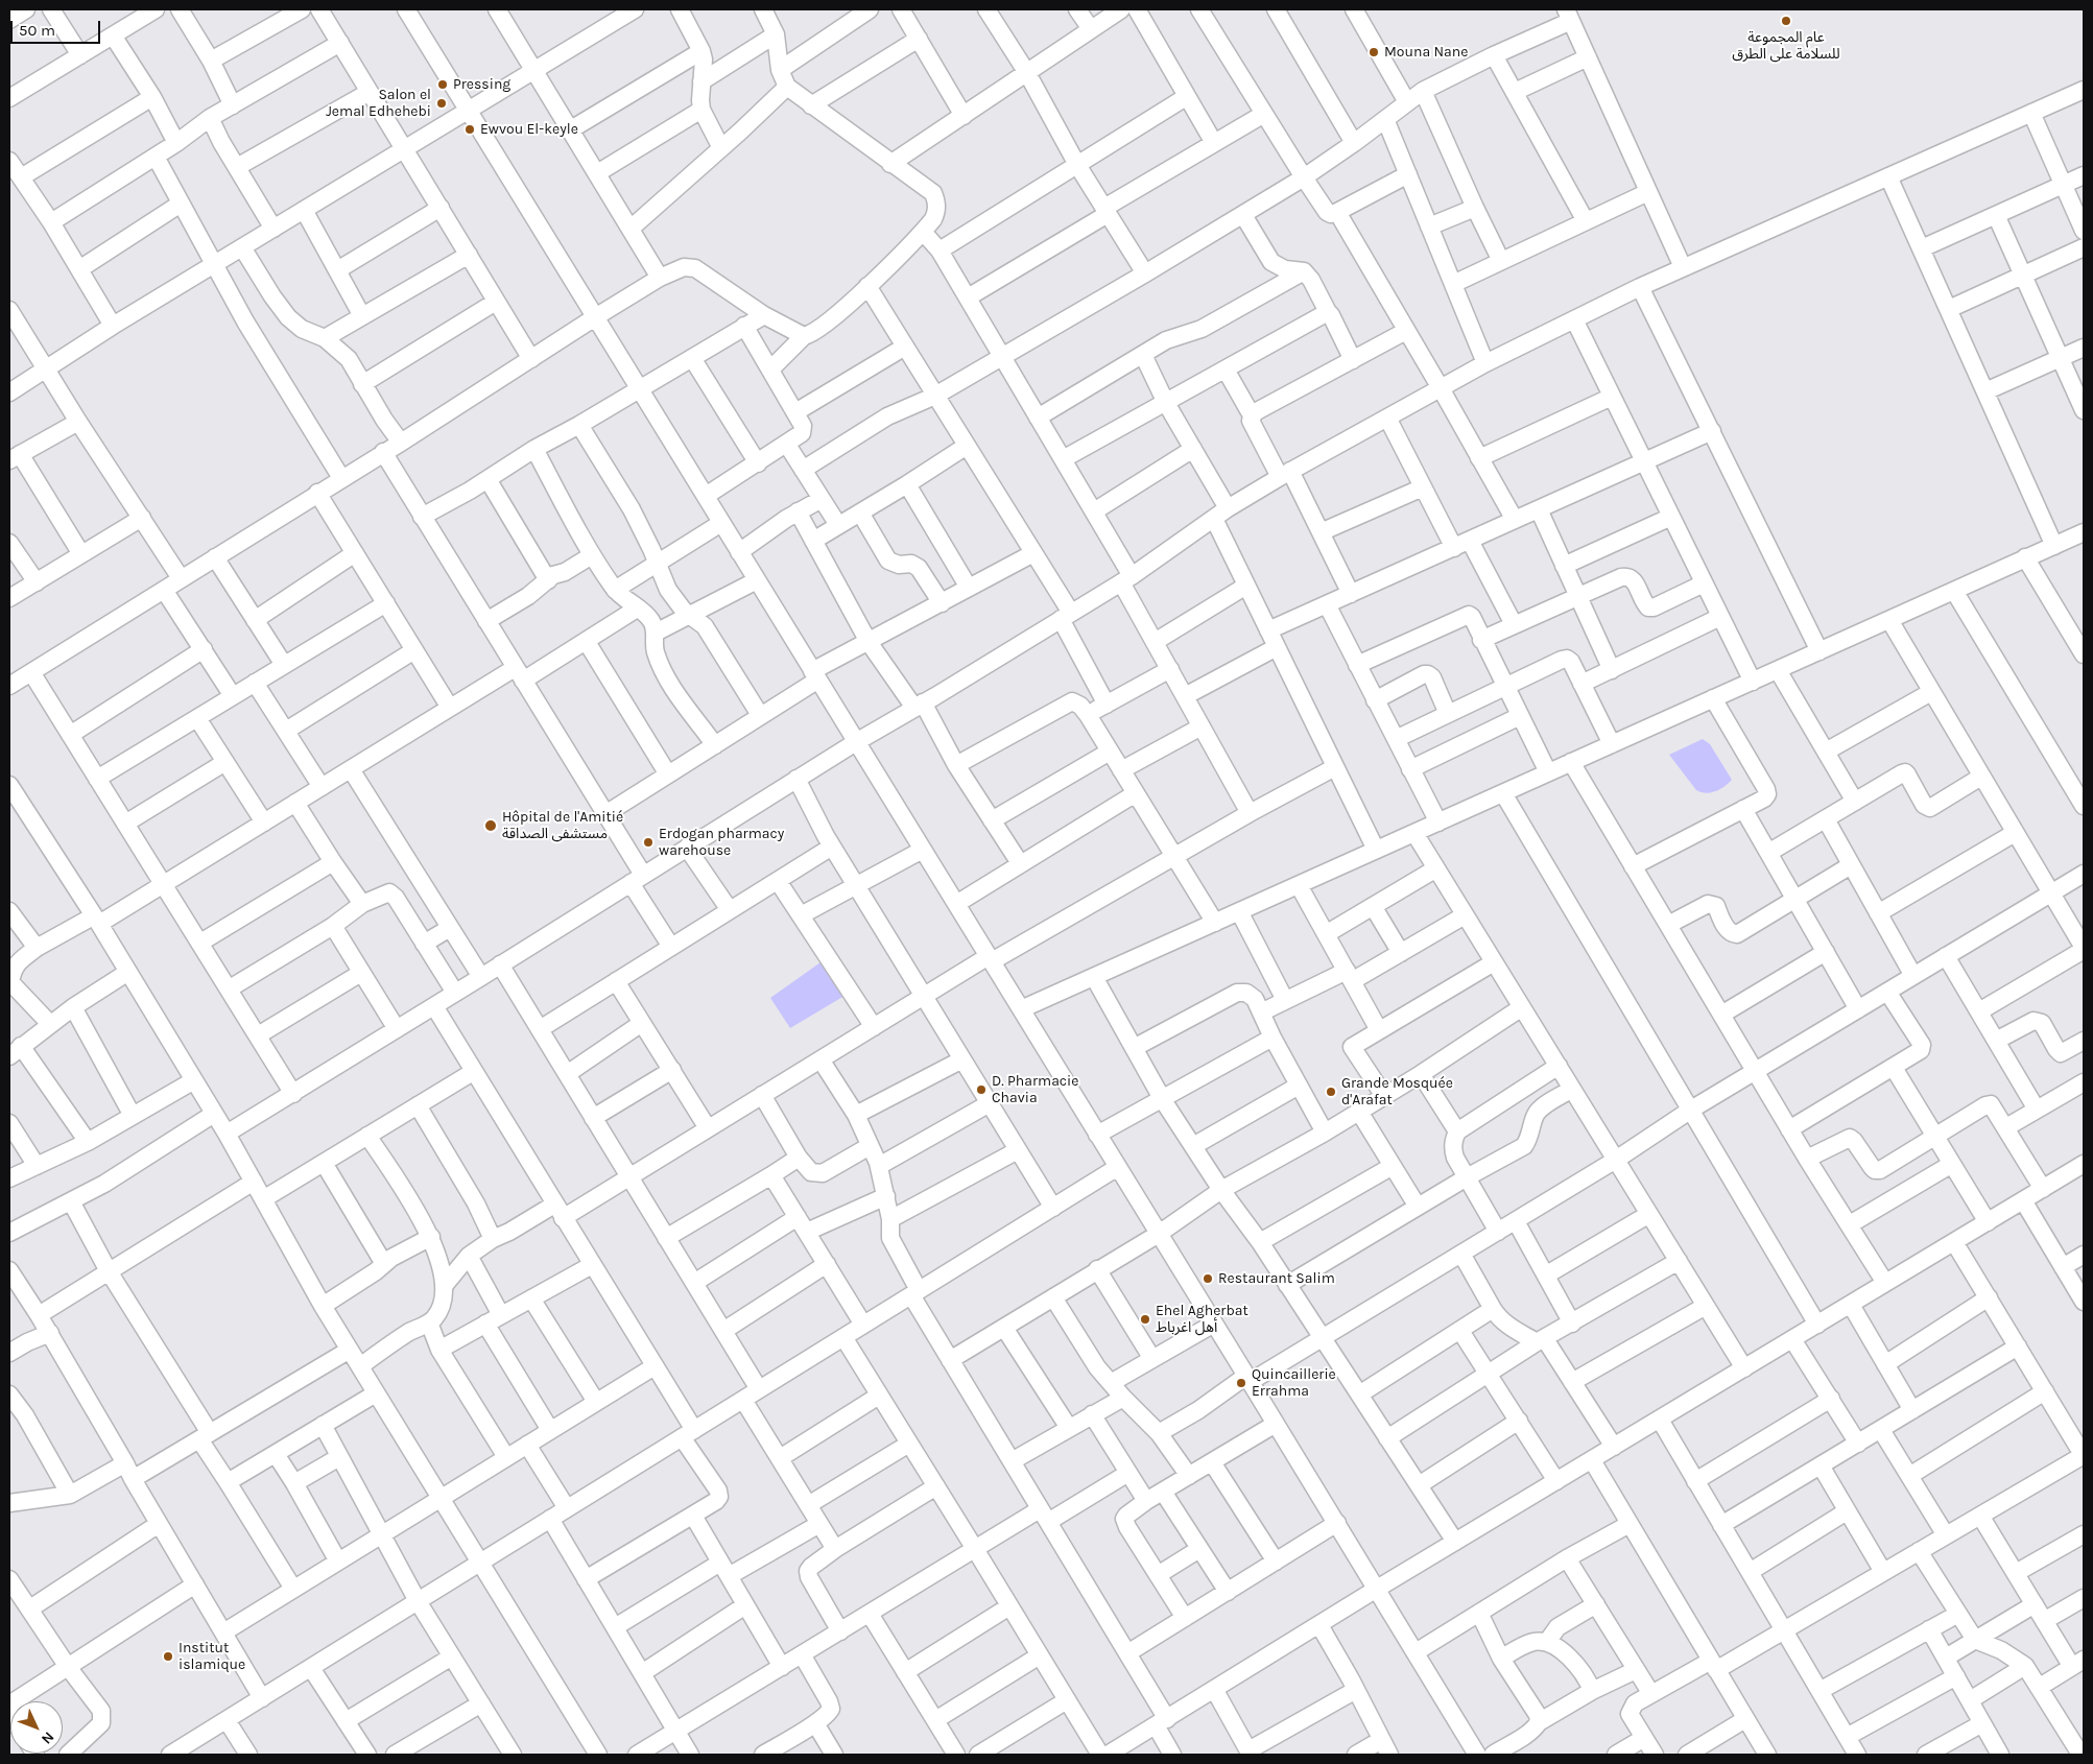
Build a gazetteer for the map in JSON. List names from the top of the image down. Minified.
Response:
{"places":["عام المجموعة للسلامة على الطرق","Mouna Nane","Pressing","Salon el Jemal Edhehebi","Ewvou El-keyle","Hôpital de l'Amitié مستشفى الصداقة","Erdogan pharmacy warehouse","D. Pharmacie Chavia","Grande Mosquée d'Arafat","Restaurant Salim","Ehel Agherbat أهل اغرباط","Quincaillerie Errahma","Institut islamique"],"scale_bar":"50 m","north":"bottom right"}
